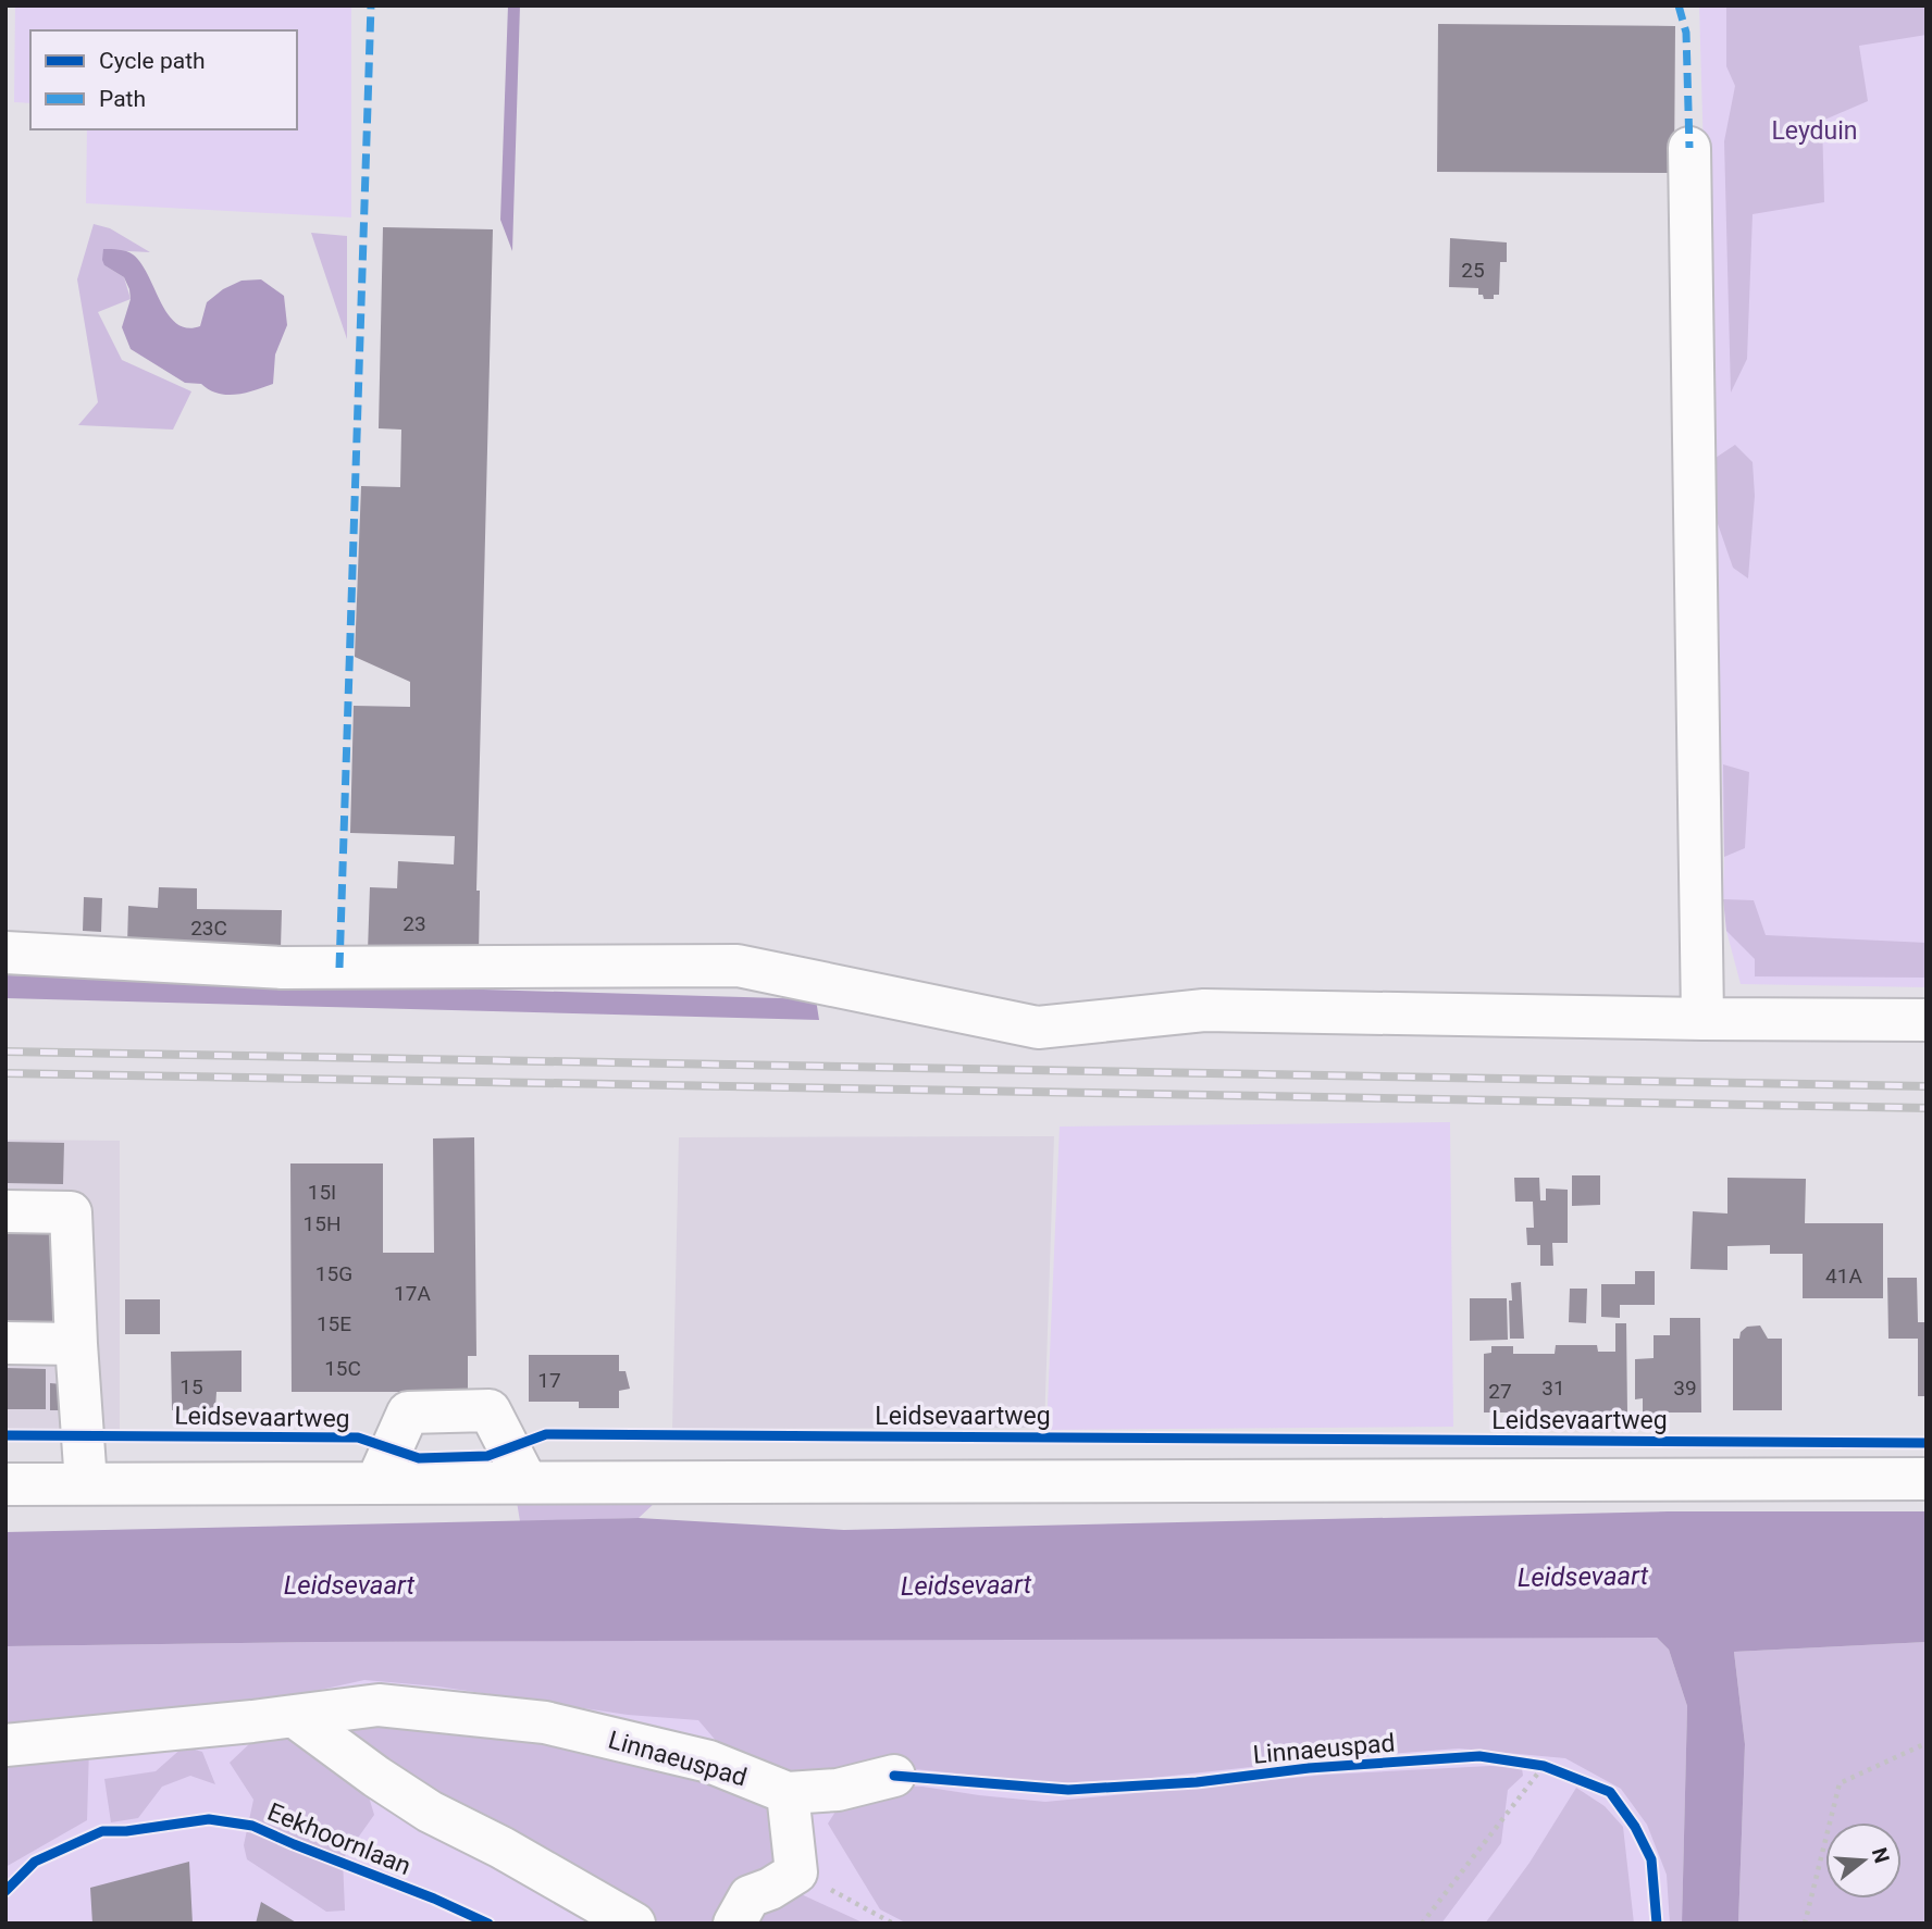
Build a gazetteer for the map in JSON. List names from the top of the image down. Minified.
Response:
{"streets":{"street":["Linnaeuspad"],"cycle path":["Leidsevaartweg","Eekhoornlaan"]},"water":["Leidsevaart"],"parks":["Leyduin"],"house_numbers":["25","23","23C","15I","15H","15G","41A","17A","15E","15C","17","15","31","39","27"],"legend":["Cycle path","Path"],"north":"right"}
